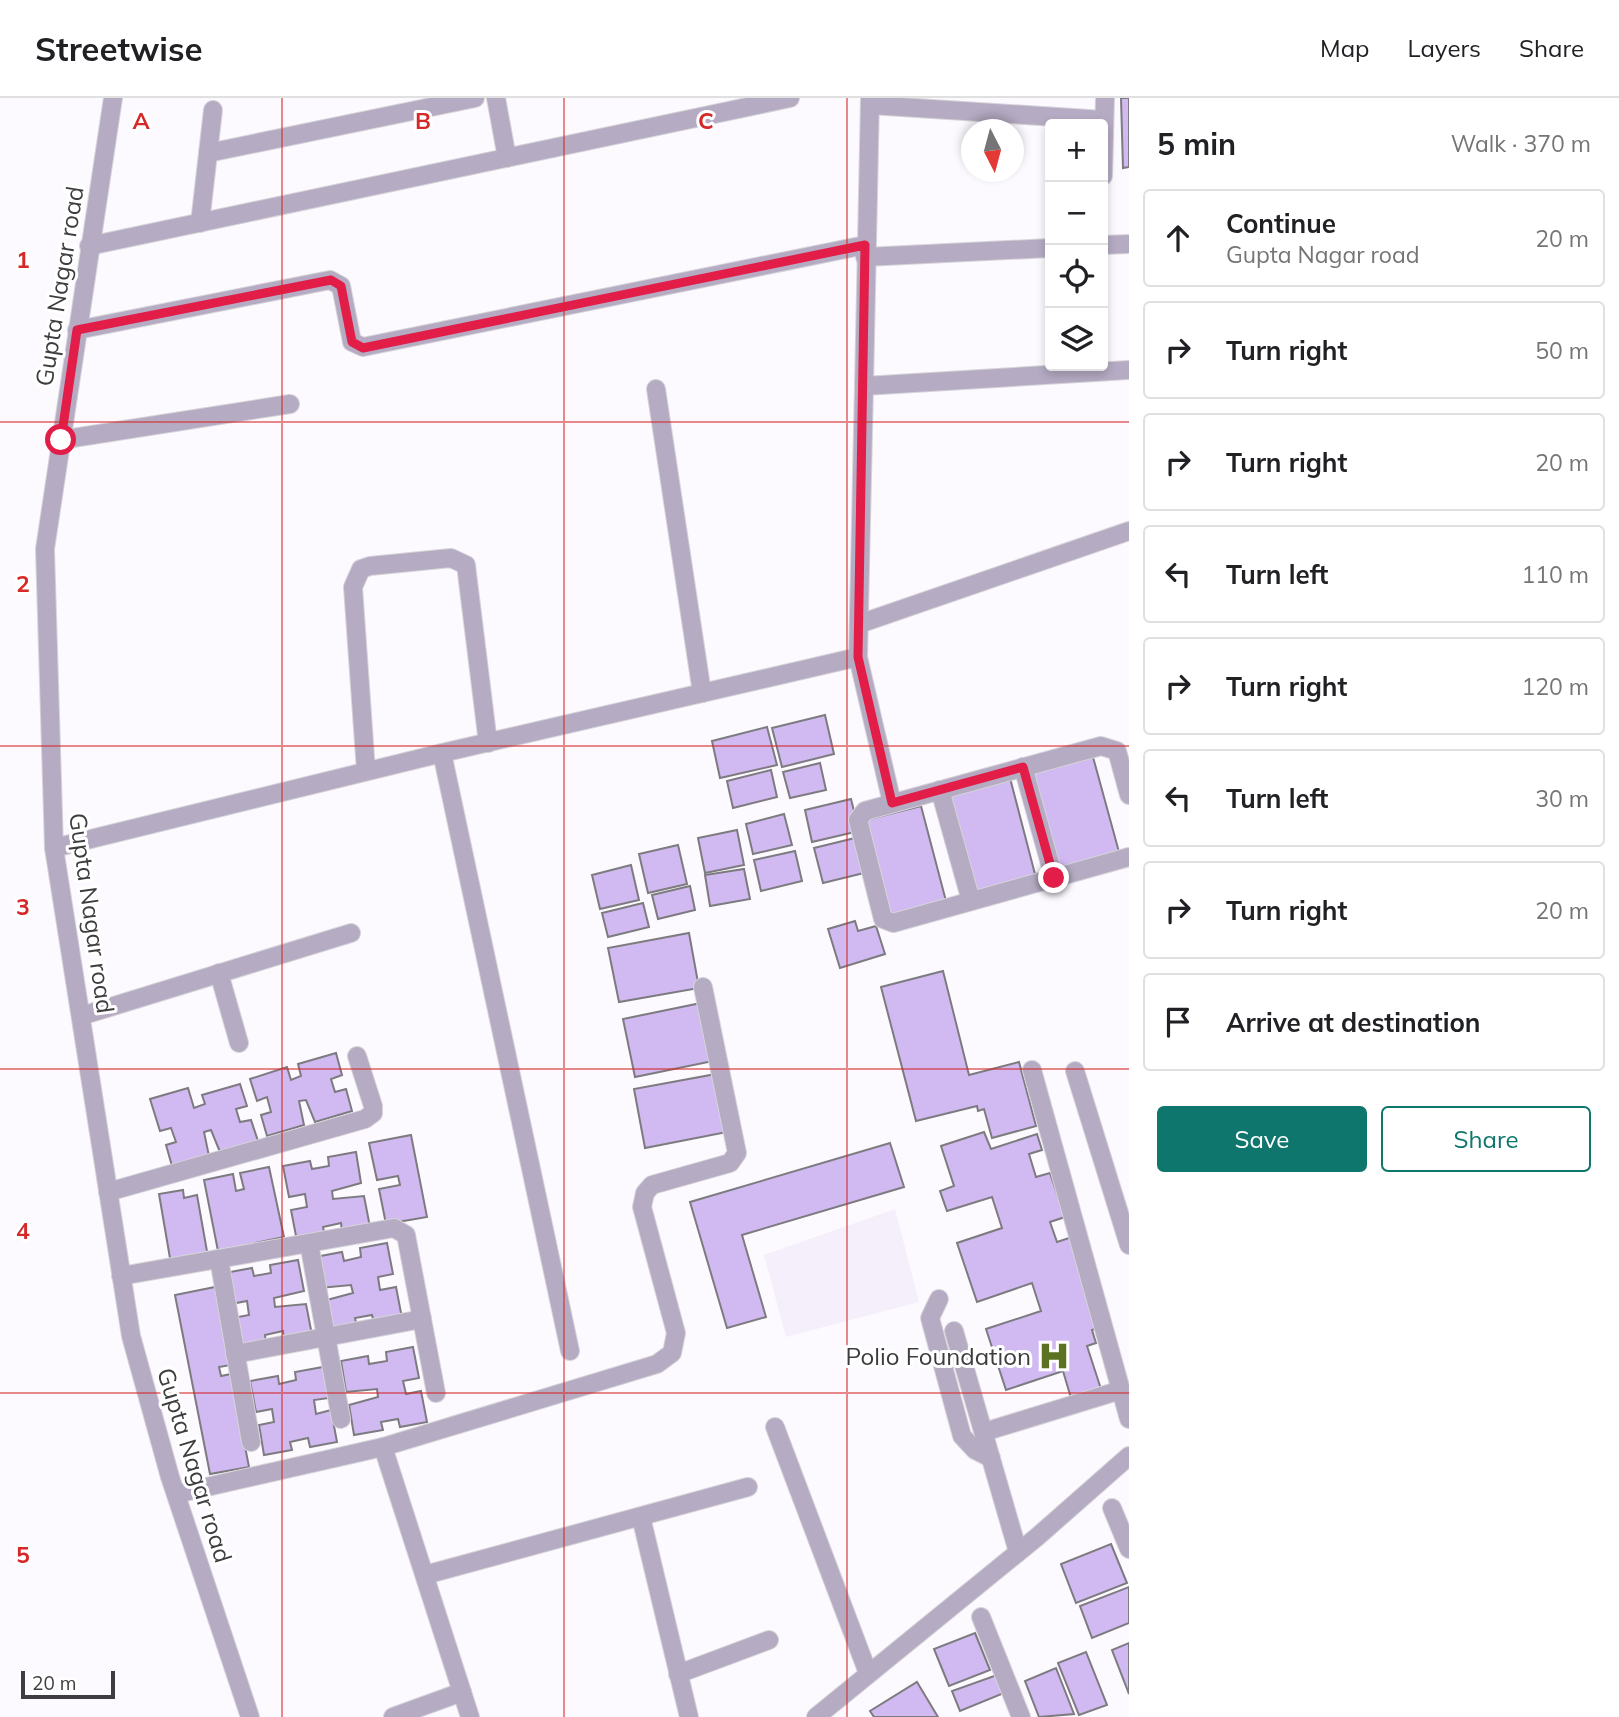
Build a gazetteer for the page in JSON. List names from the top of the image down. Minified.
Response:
{"streets":{"street":["Gupta Nagar road"]},"places":{"hospital":["Polio Foundation"]},"scale_bar":"20 m","north":"bottom","page":{"header":"Streetwise","nav":["Map","Layers","Share"],"heading":["5 min","Walk · 370 m"],"map_buttons":["+","−"],"list":[["Continue","Gupta Nagar road","20 m"],["Turn right","50 m"],["Turn right","20 m"],["Turn left","110 m"],["Turn right","120 m"],["Turn left","30 m"],["Turn right","20 m"],"Arrive at destination"],"buttons":["Save","Share"],"scale":"20 m"},"grid":{"columns":["A","B","C"],"rows":["1","2","3","4","5"]}}
